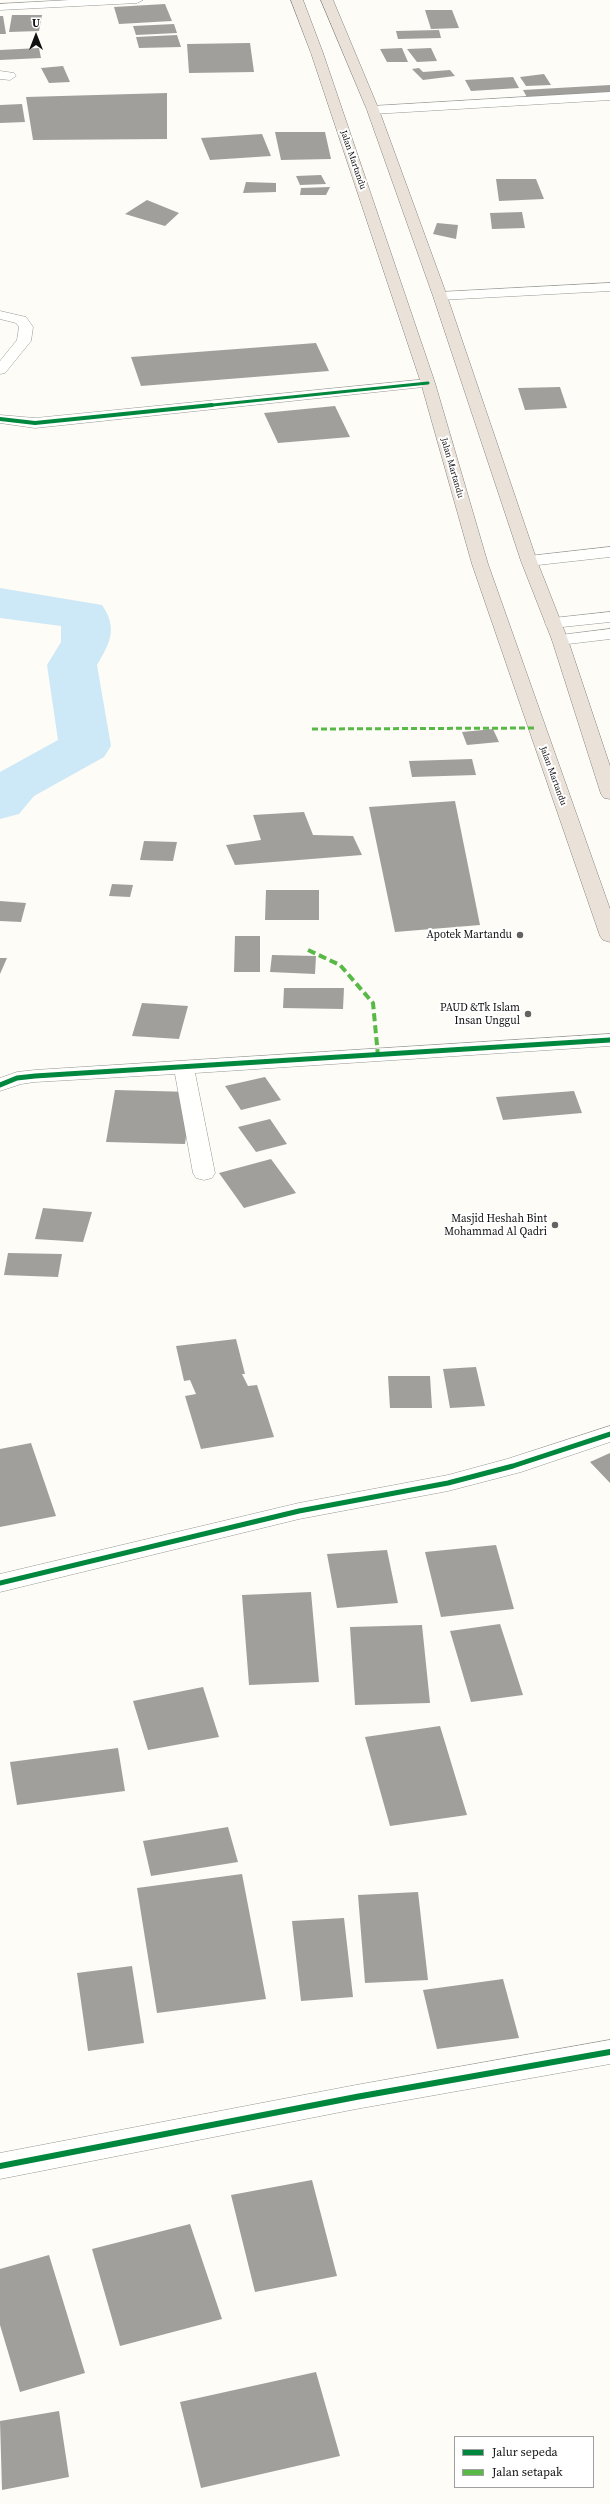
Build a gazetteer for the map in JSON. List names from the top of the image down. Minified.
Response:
{"streets":{"highway":["Jalan Martandu"]},"places":["Apotek Martandu","PAUD &Tk Islam Insan Unggul","Masjid Heshah Bint Mohammad Al Qadri"],"legend":["Jalur sepeda","Jalan setapak"],"north":"top"}
